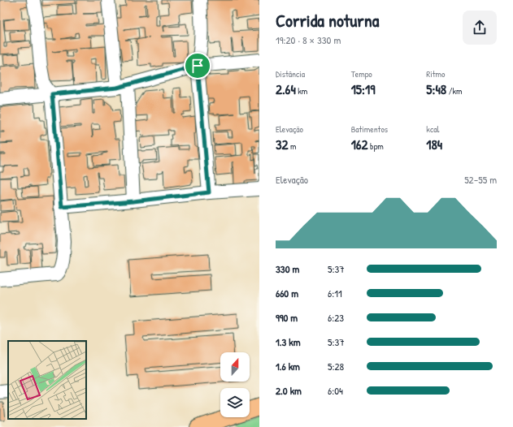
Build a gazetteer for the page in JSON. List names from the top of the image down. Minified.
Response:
{"north":"top","page":{"heading":["Corrida noturna","19:20 · 8 × 330 m"],"stats":[["Distância","2.64 km"],["Tempo","15:19"],["Ritmo","5:48 /km"],["Elevação","32 m"],["Batimentos","162 bpm"],["kcal","184"]],"chart":["Elevação","52–55 m"],"list":[{"name":"330 m","note":"5:37"},{"name":"660 m","note":"6:11"},{"name":"990 m","note":"6:23"},{"name":"1.3 km","note":"5:37"},{"name":"1.6 km","note":"5:28"},{"name":"2.0 km","note":"6:04"}]}}
